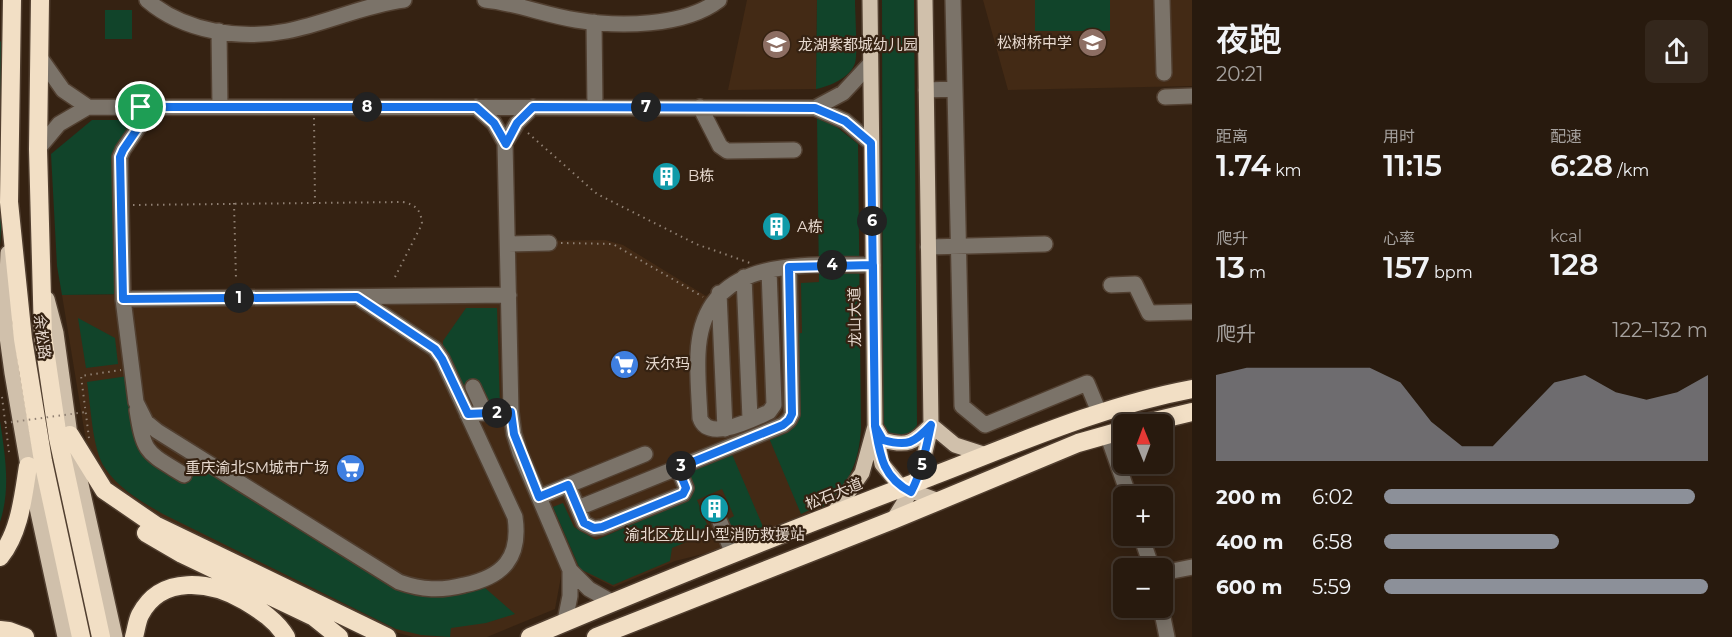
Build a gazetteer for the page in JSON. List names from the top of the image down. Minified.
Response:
{"streets":{"highway":["余松路","松石大道"],"main road":["龙山大道"]},"crossings":[["龙山大道","松石大道"]],"places":{"school or university":["松树桥中学","龙湖紫都城幼儿园"],"building":["B栋","A栋","渝北区龙山小型消防救援站"],"supermarket":["沃尔玛","重庆渝北SM城市广场"]},"north":"top","page":{"heading":["夜跑","20:21"],"pins":["7","8","6","4","1","2","5","3"],"stats":[["距离","1.74 km"],["用时","11:15"],["配速","6:28 /km"],["爬升","13 m"],["心率","157 bpm"],["kcal","128"]],"chart":["爬升","122–132 m"],"map_buttons":["+","−"],"list":[{"name":"200 m","note":"6:02"},{"name":"400 m","note":"6:58"},{"name":"600 m","note":"5:59"}]}}
